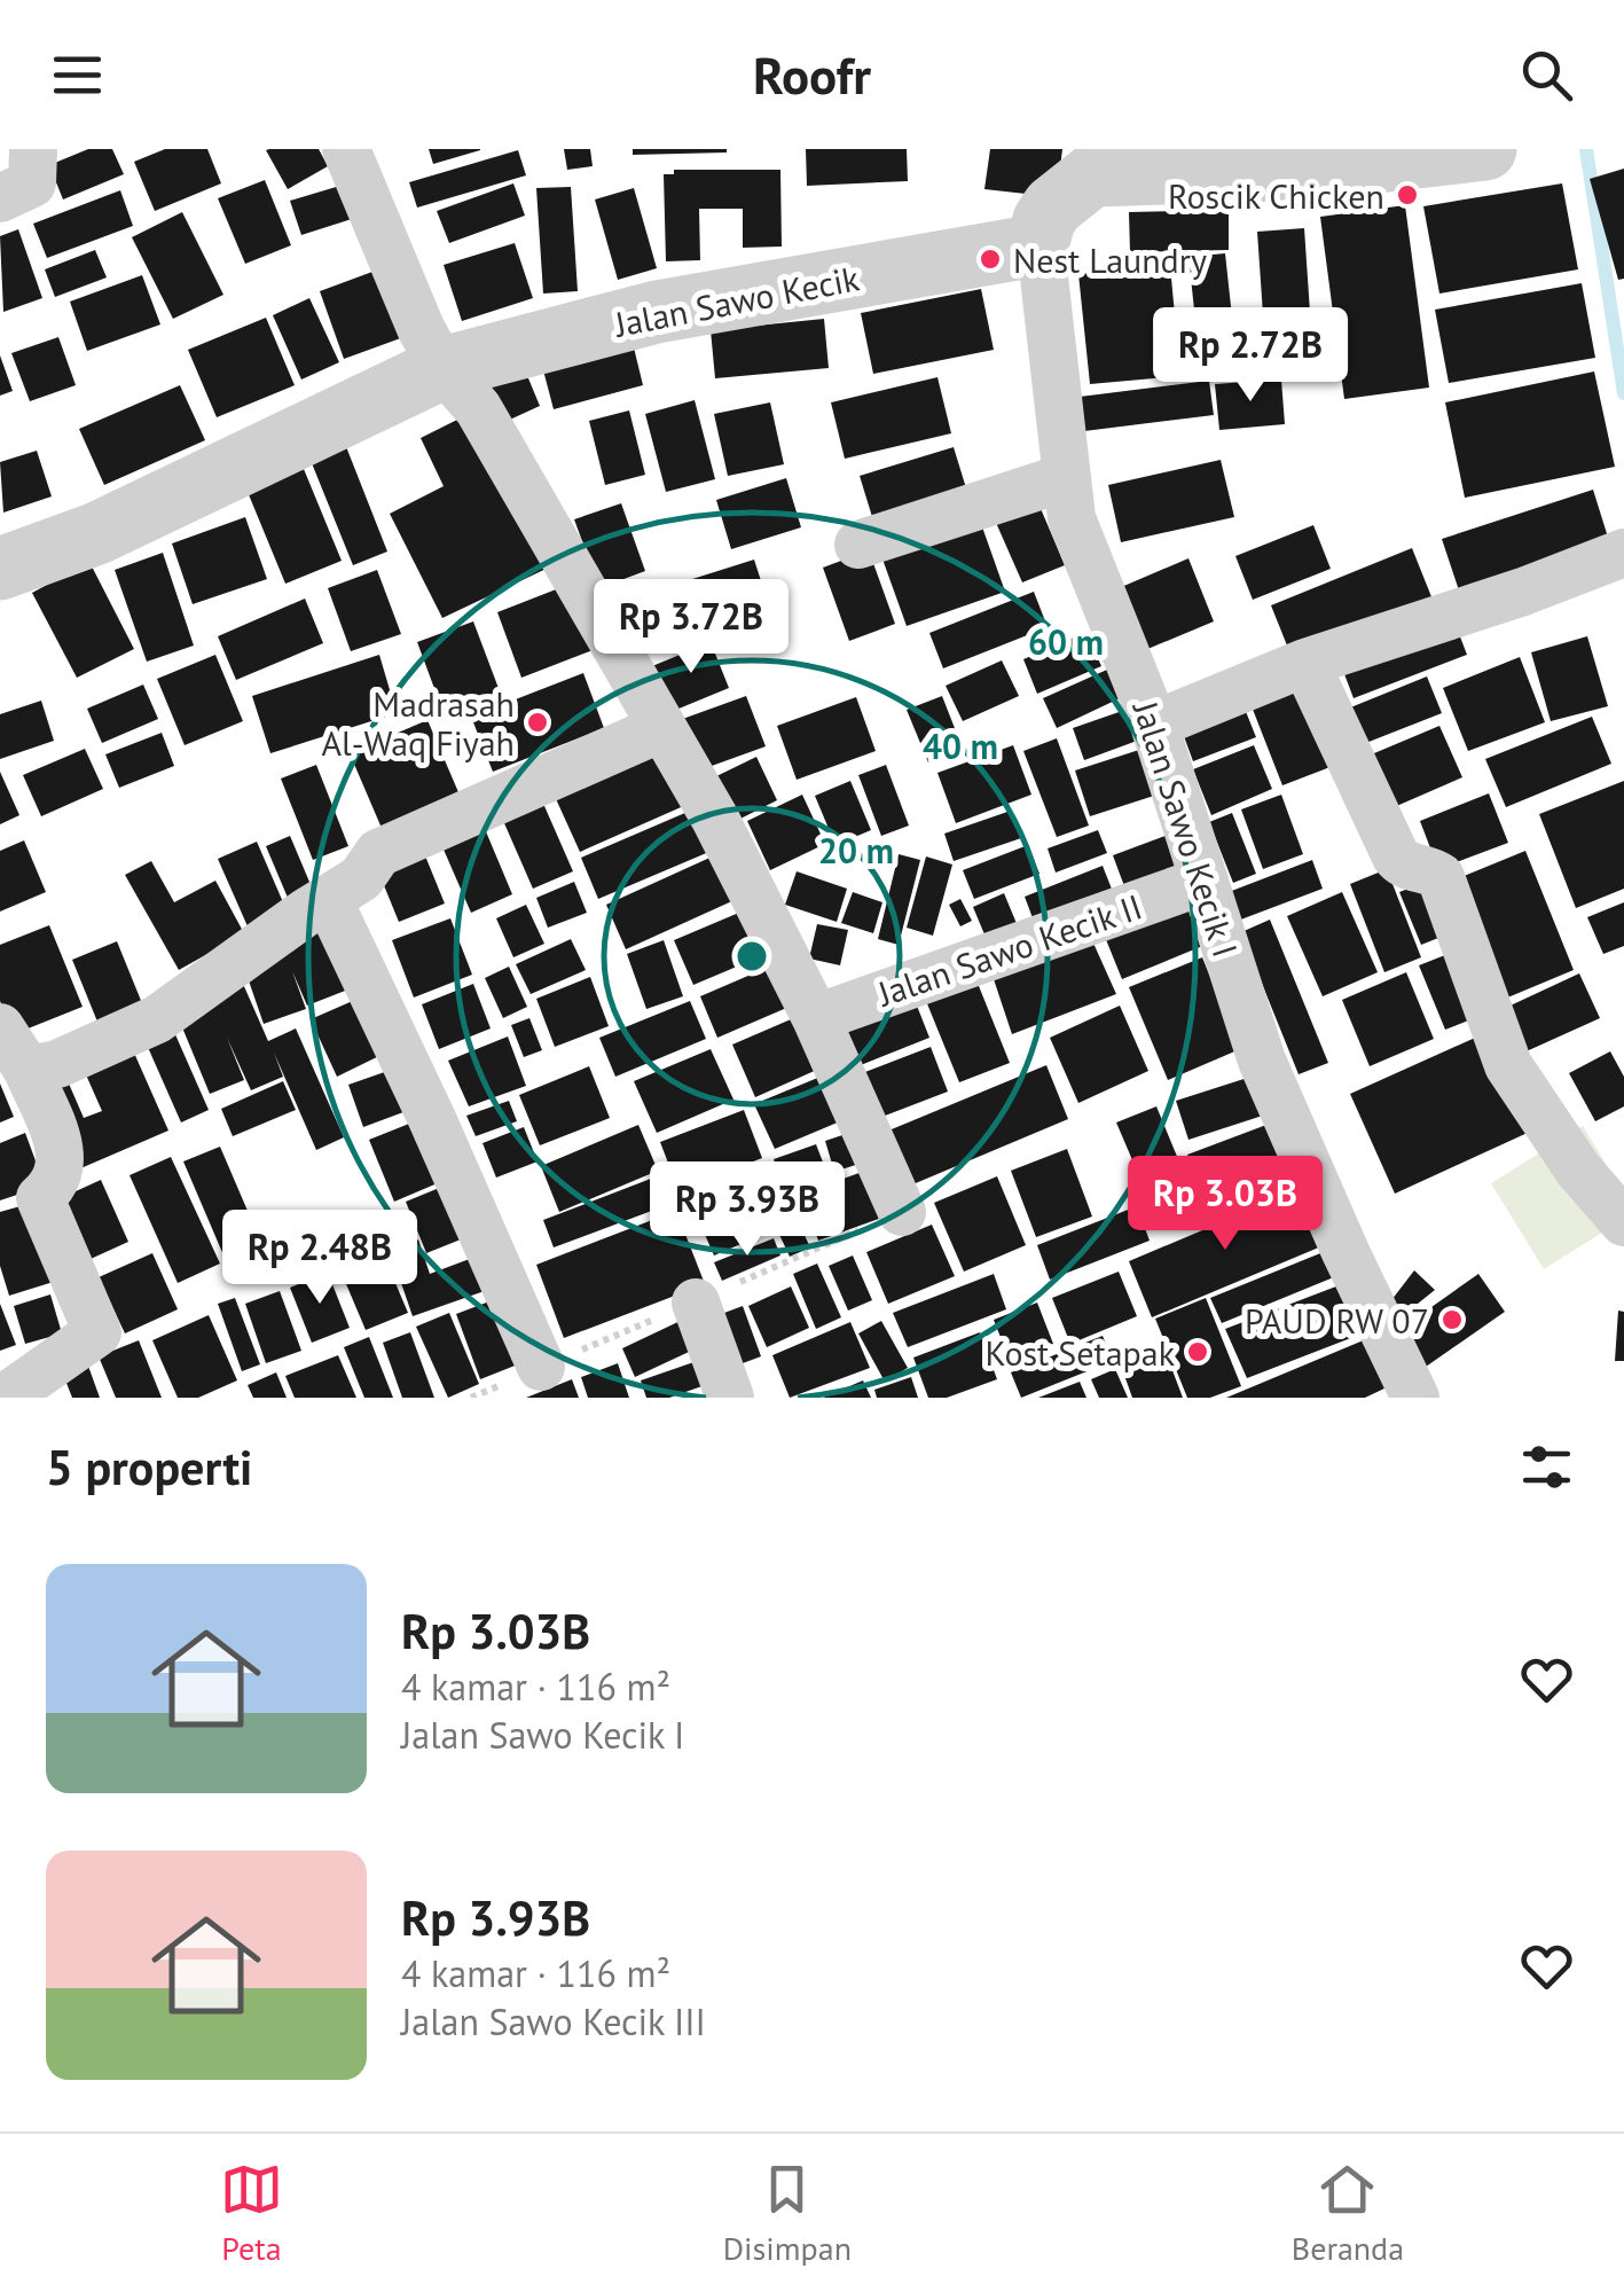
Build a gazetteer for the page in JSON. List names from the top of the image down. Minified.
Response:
{"streets":{"street":["Jalan Sawo Kecik","Jalan Sawo Kecik I","Jalan Sawo Kecik II"]},"crossings":[["Jalan Sawo Kecik","Jalan Sawo Kecik I"],["Jalan Sawo Kecik I","Jalan Sawo Kecik II"]],"places":["Roscik Chicken","Nest Laundry","Madrasah Al-Waq Fiyah","PAUD RW 07","Kost Setapak"],"page":{"header":"Roofr","price":["Rp 2.72B","Rp 3.72B","Rp 3.03B","Rp 3.93B","Rp 2.48B"],"heading":"5 properti","list":[{"name":"Rp 3.03B","note":"4 kamar · 116 m² · Jalan Sawo Kecik I"},{"name":"Rp 3.93B","note":"4 kamar · 116 m² · Jalan Sawo Kecik III"}],"tabs":["Peta","Disimpan","Beranda"]},"rings":["60 m","40 m","20 m"]}
